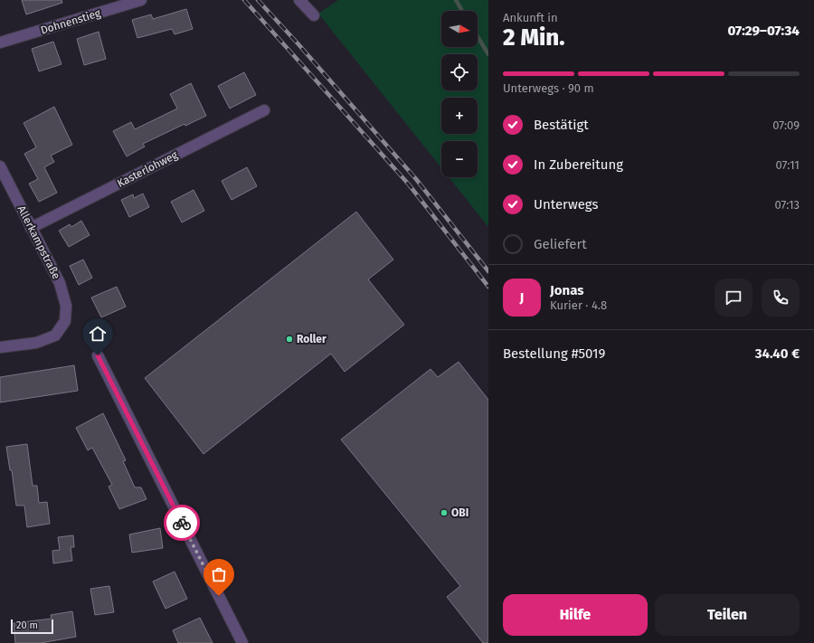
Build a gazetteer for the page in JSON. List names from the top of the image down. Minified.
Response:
{"streets":{"street":["Dohnenstieg","Kasterlohweg","Allerkampstraße"]},"crossings":[["Kasterlohweg","Allerkampstraße"]],"places":["Roller","OBI"],"scale_bar":"20 m","north":"right","page":{"heading":["2 Min.","Ankunft in","07:29–07:34"],"panel":["Jonas","Kurier · 4.8","Bestellung #5019","34.40 €"],"map_buttons":["+","−"],"bar":"Unterwegs · 90 m","list":[["Bestätigt","07:09"],["In Zubereitung","07:11"],["Unterwegs","07:13"],"Geliefert"],"round":"J","buttons":["Hilfe","Teilen"],"scale":"20 m"}}
